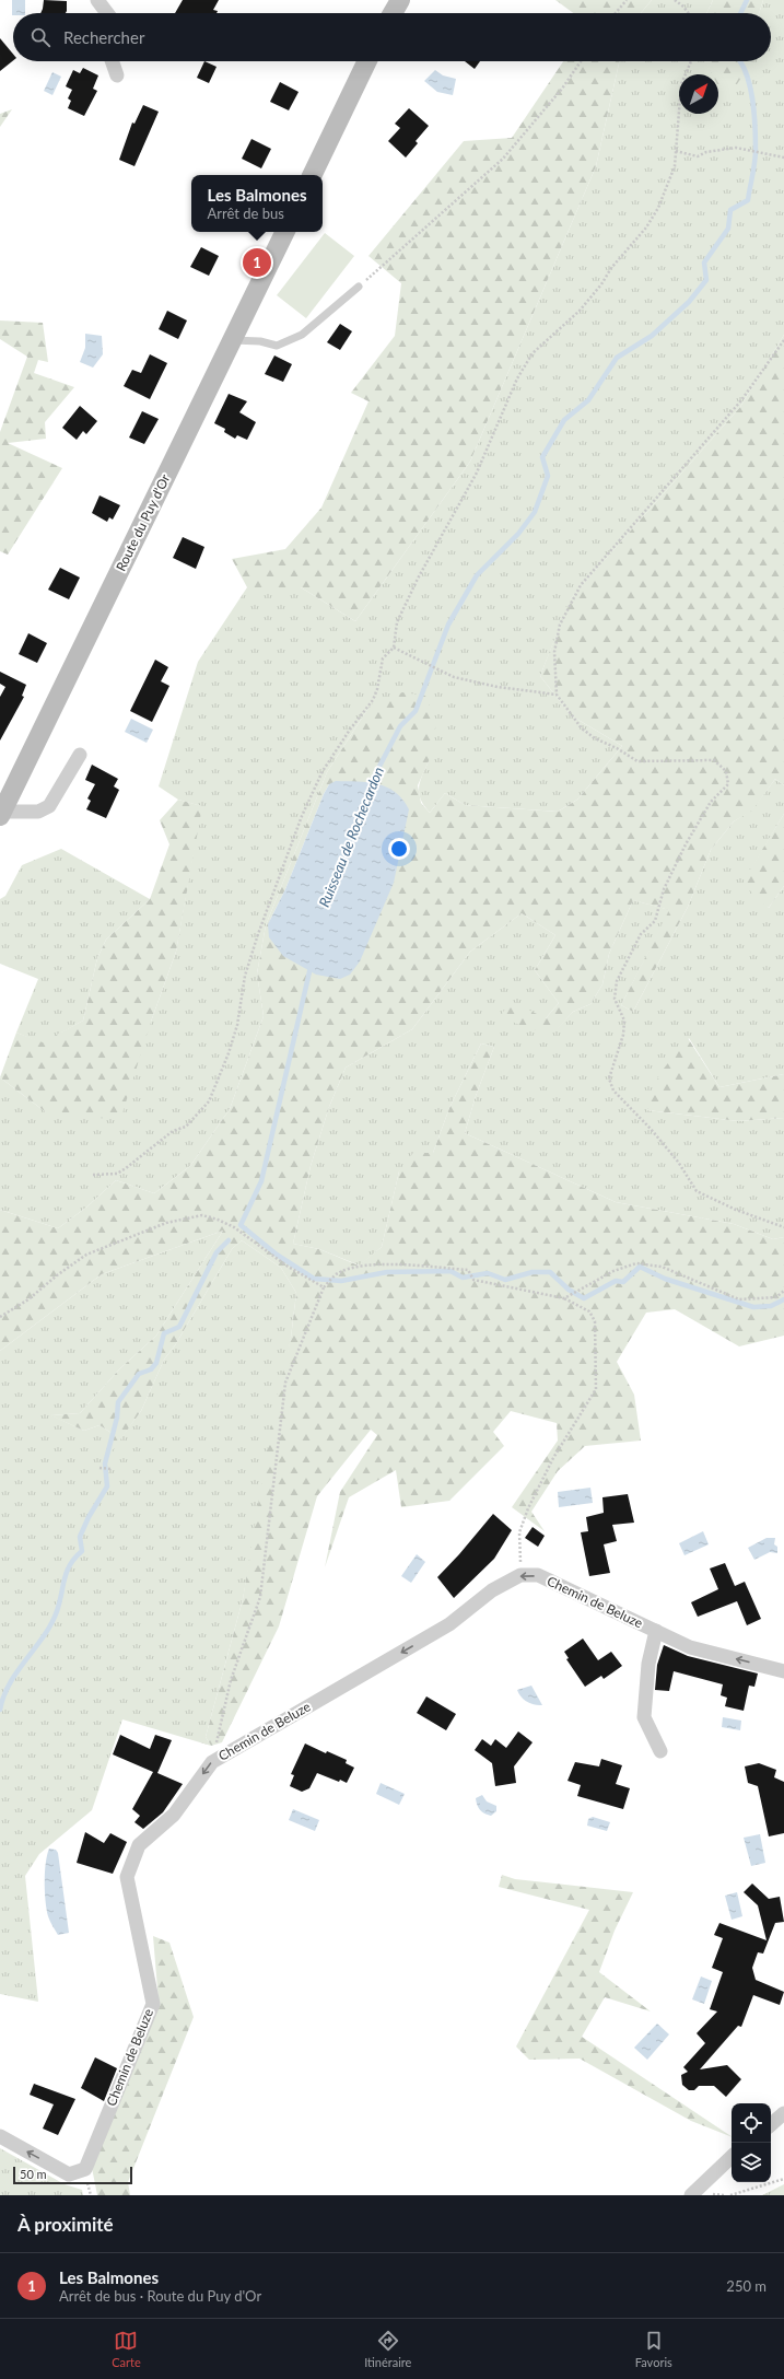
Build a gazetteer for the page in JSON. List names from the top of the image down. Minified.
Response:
{"streets":{"main road":["Route du Puy d'Or"],"street":["Chemin de Beluze"]},"water":["Ruisseau de Rochecardon"],"scale_bar":"50 m","north":"top right","page":{"search":"Rechercher","popup":["Les Balmones","Arrêt de bus"],"pins":"1","scale":"50 m","heading":"À proximité","list":[{"mark":"1","name":"Les Balmones","note":"Arrêt de bus · Route du Puy d'Or","value":"250 m"}],"nav":["Carte","Itinéraire","Favoris"]}}
